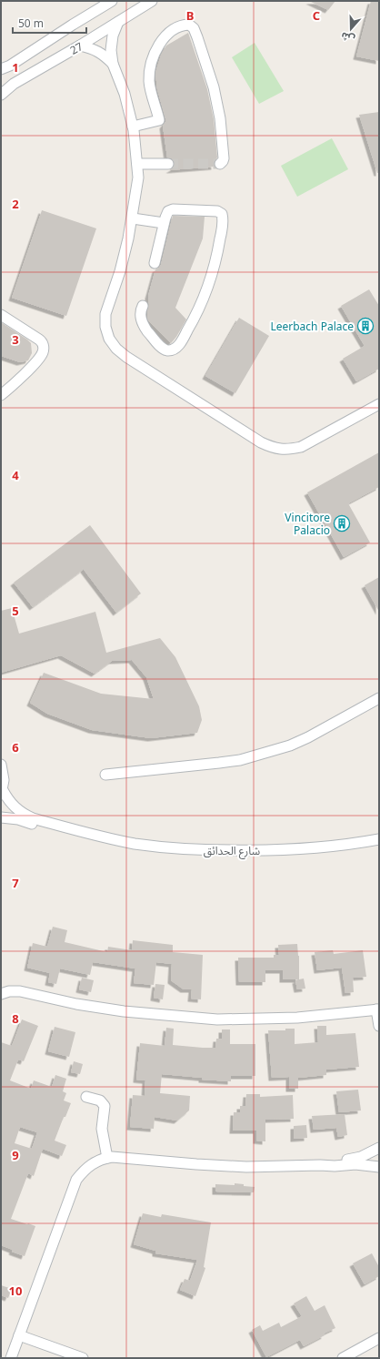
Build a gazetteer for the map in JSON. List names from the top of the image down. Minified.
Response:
{"streets":{"street":["27","شارع الحدائق"]},"places":{"building":["Leerbach Palace","Vincitore Palacio"]},"scale_bar":"50 m","north":"bottom","grid":{"columns":["B","C"],"rows":["1","2","3","4","5","6","7","8","9","10"]}}
